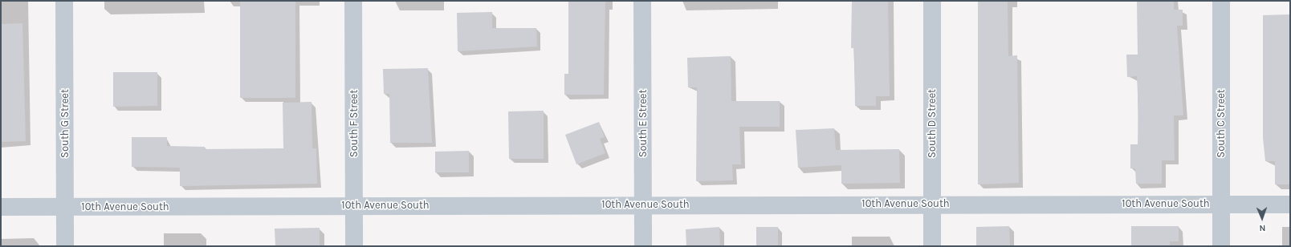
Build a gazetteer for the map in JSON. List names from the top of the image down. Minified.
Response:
{"streets":{"street":["South G Street","South F Street","South E Street","South D Street","South C Street","10th Avenue South"]},"crossings":[["South G Street","10th Avenue South"],["South F Street","10th Avenue South"],["South E Street","10th Avenue South"],["South D Street","10th Avenue South"],["South C Street","10th Avenue South"]],"north":"bottom"}
